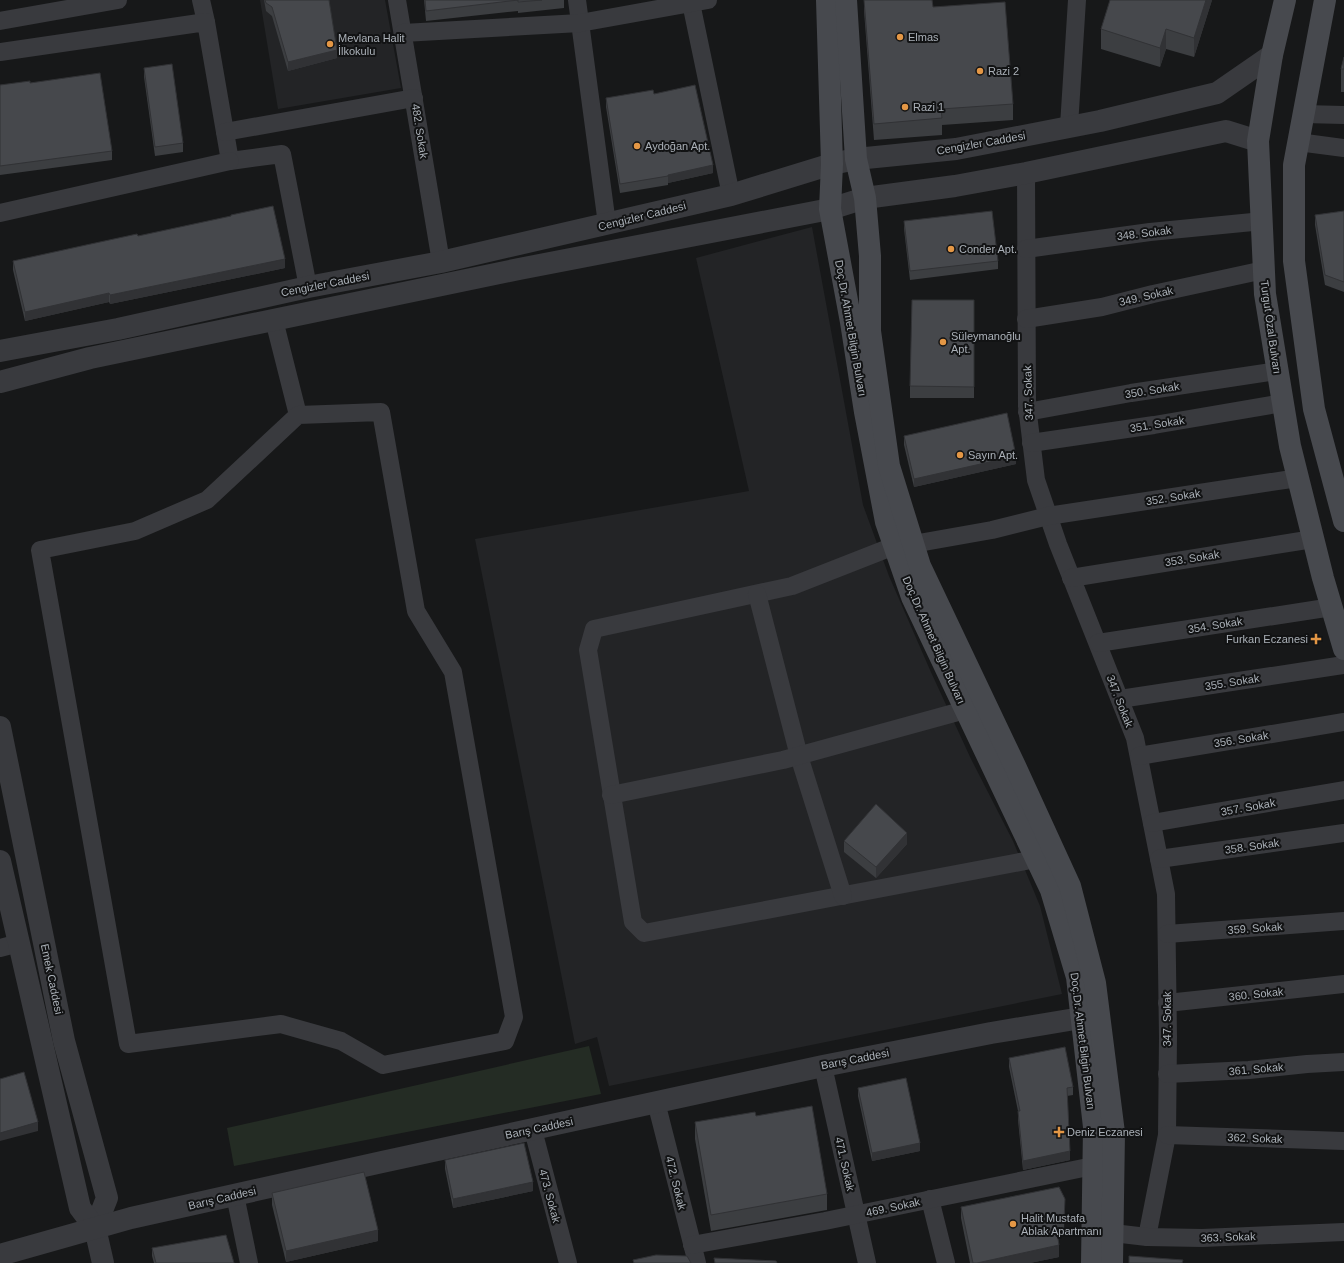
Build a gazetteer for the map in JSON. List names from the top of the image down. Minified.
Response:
{"streets":{"main road":["Turgut Özal Bulvarı","Doç.Dr. Ahmet Bilgin Bulvarı"],"street":["482. Sokak","Cengizler Caddesi","348. Sokak","349. Sokak","350. Sokak","347. Sokak","351. Sokak","352. Sokak","353. Sokak","354. Sokak","355. Sokak","356. Sokak","357. Sokak","358. Sokak","359. Sokak","Emek Caddesi","360. Sokak","Barış Caddesi","361. Sokak","362. Sokak","471. Sokak","472. Sokak","473. Sokak","469. Sokak","363. Sokak"]},"crossings":[["482. Sokak","Cengizler Caddesi"],["Cengizler Caddesi","Turgut Özal Bulvarı"],["Cengizler Caddesi","Doç.Dr. Ahmet Bilgin Bulvarı"],["348. Sokak","Turgut Özal Bulvarı"],["348. Sokak","347. Sokak"],["349. Sokak","Turgut Özal Bulvarı"],["349. Sokak","347. Sokak"],["Turgut Özal Bulvarı","350. Sokak"],["Turgut Özal Bulvarı","351. Sokak"],["Turgut Özal Bulvarı","352. Sokak"],["Turgut Özal Bulvarı","353. Sokak"],["Turgut Özal Bulvarı","354. Sokak"],["Doç.Dr. Ahmet Bilgin Bulvarı","352. Sokak"],["Doç.Dr. Ahmet Bilgin Bulvarı","Barış Caddesi"],["Doç.Dr. Ahmet Bilgin Bulvarı","469. Sokak"],["Doç.Dr. Ahmet Bilgin Bulvarı","363. Sokak"],["350. Sokak","347. Sokak"],["347. Sokak","351. Sokak"],["347. Sokak","352. Sokak"],["347. Sokak","353. Sokak"],["347. Sokak","354. Sokak"],["347. Sokak","355. Sokak"],["347. Sokak","356. Sokak"],["347. Sokak","357. Sokak"],["347. Sokak","358. Sokak"],["347. Sokak","359. Sokak"],["347. Sokak","360. Sokak"],["347. Sokak","361. Sokak"],["347. Sokak","362. Sokak"],["347. Sokak","363. Sokak"],["Emek Caddesi","Barış Caddesi"],["Barış Caddesi","471. Sokak"],["Barış Caddesi","472. Sokak"],["Barış Caddesi","473. Sokak"],["471. Sokak","469. Sokak"],["472. Sokak","469. Sokak"]],"places":{"other":["Elmas","Mevlana Halit İlkokulu","Razi 2","Razi 1","Aydoğan Apt.","Conder Apt.","Süleymanoğlu Apt.","Sayın Apt.","Halit Mustafa Ablak Apartmanı"],"health":["Furkan Eczanesi","Deniz Eczanesi"]}}
